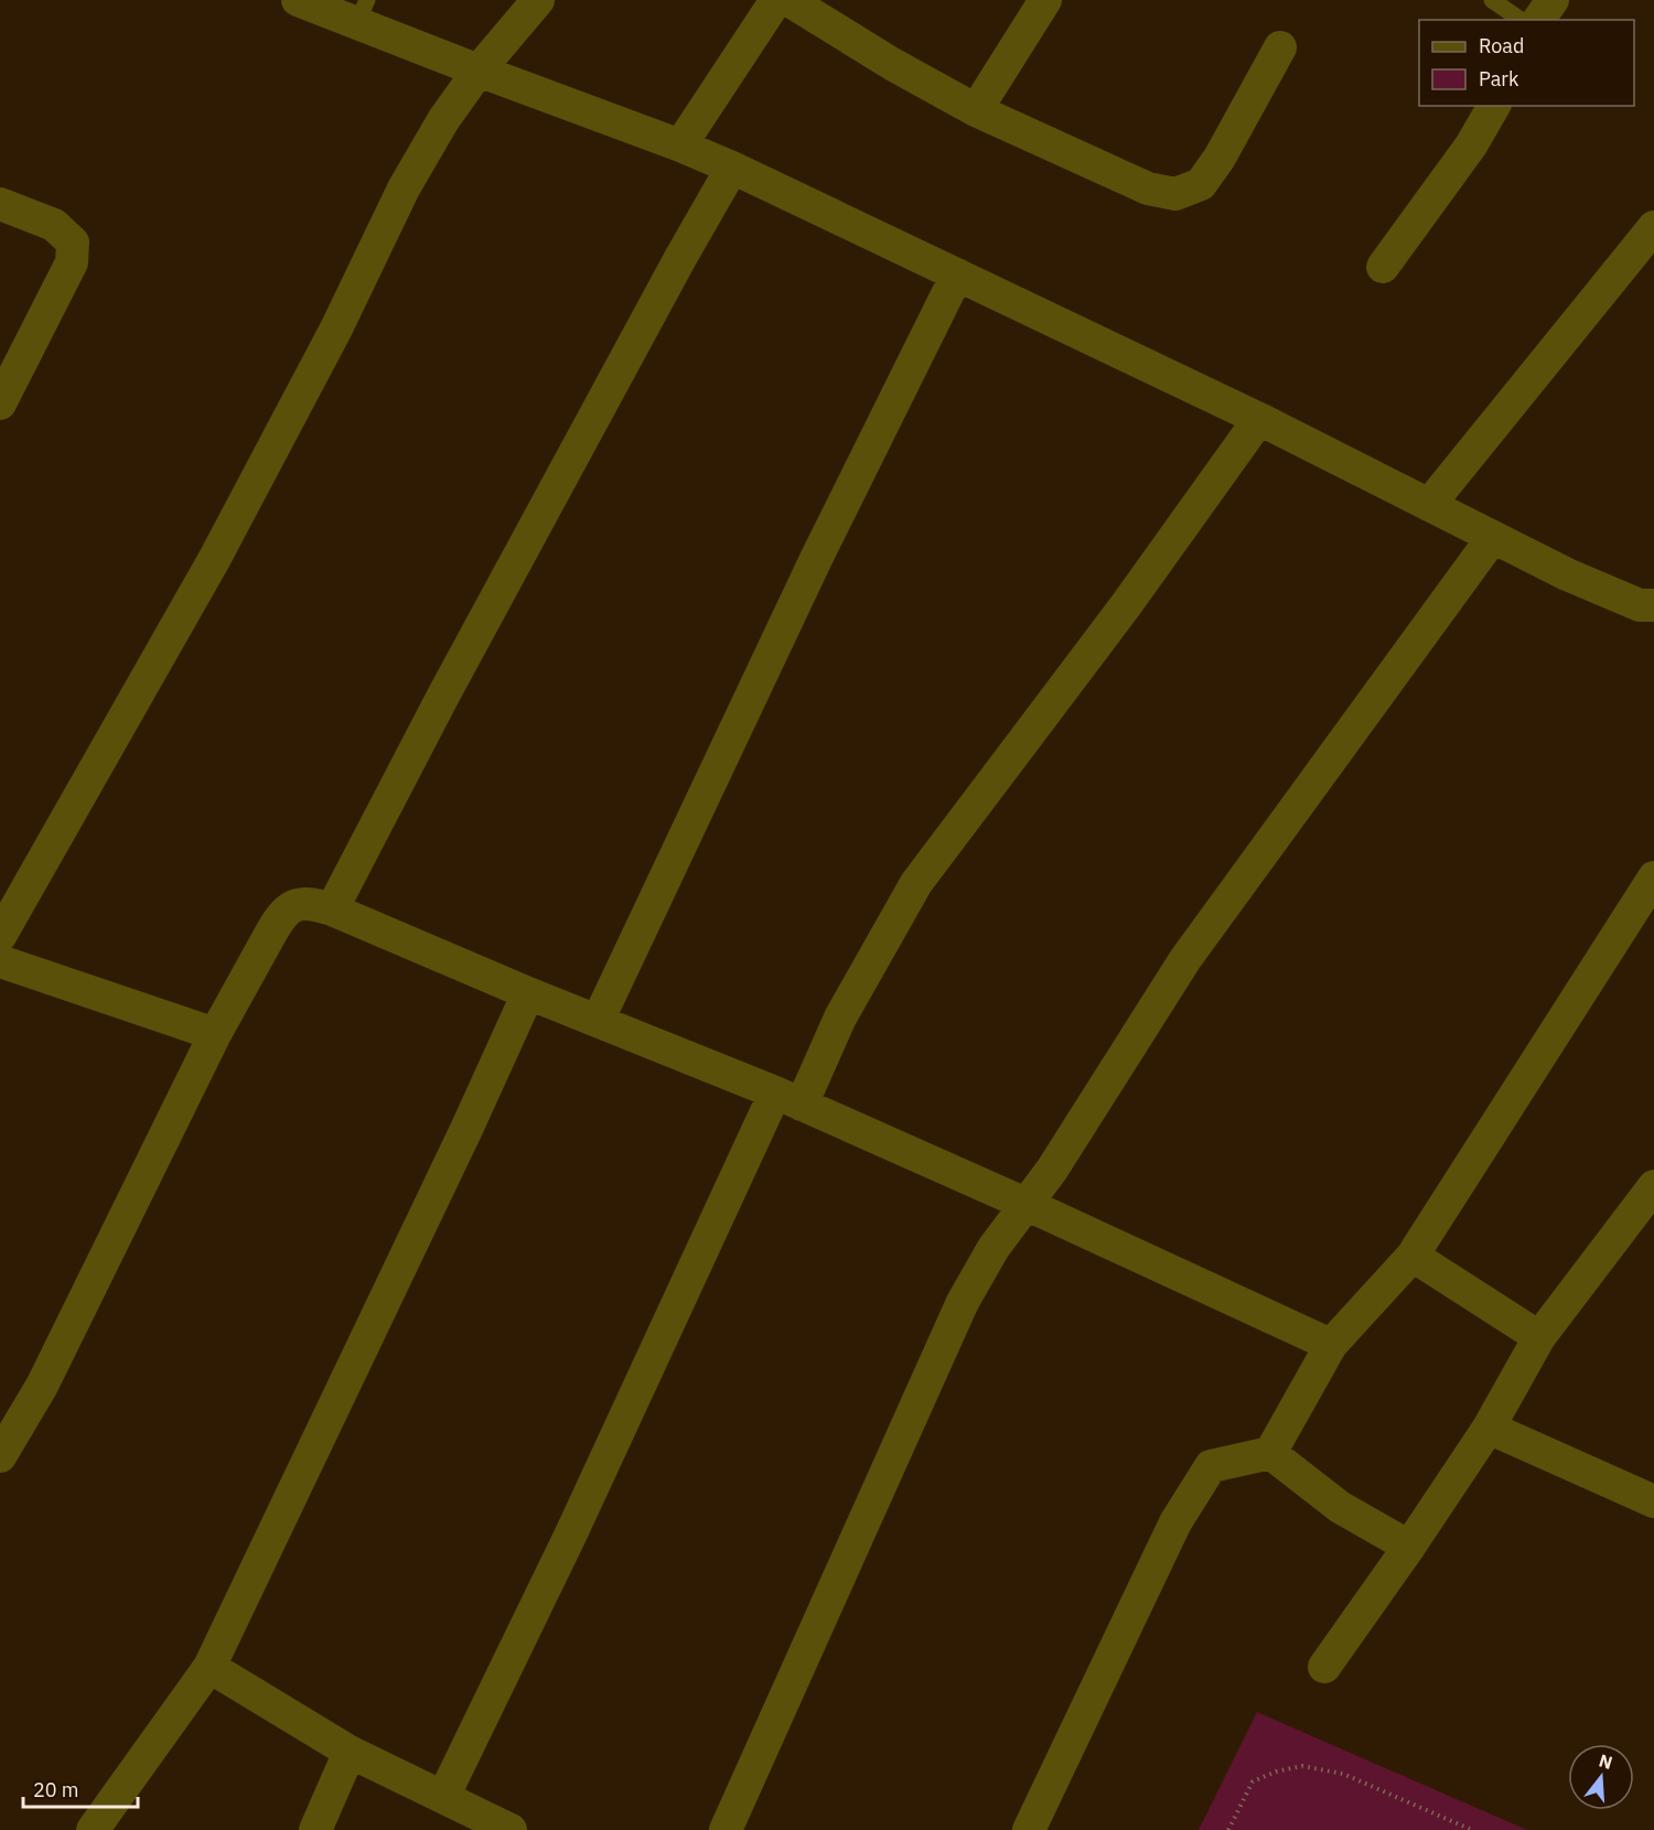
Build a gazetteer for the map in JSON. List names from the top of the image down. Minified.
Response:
{"legend":["Road","Park"],"scale_bar":"20 m","north":"top"}
